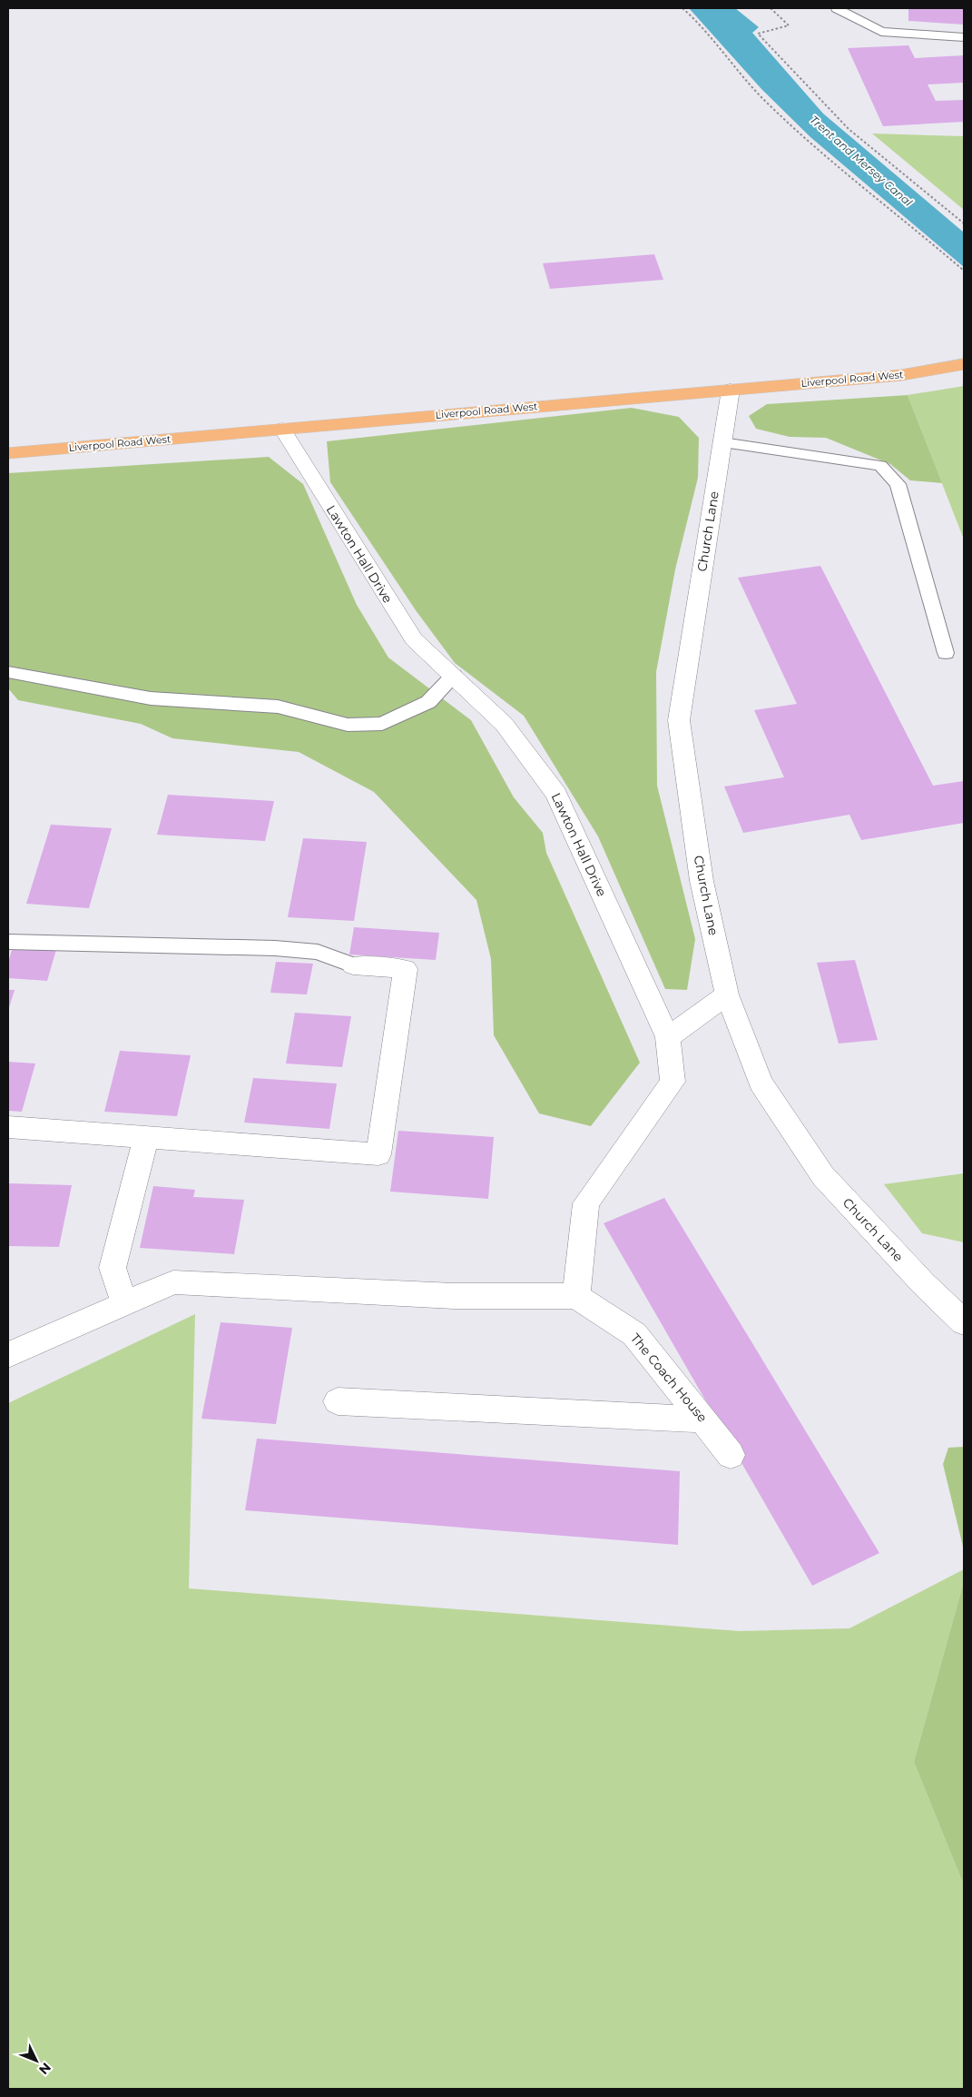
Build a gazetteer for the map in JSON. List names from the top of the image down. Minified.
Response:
{"streets":{"main road":["Liverpool Road West"],"street":["Church Lane","Lawton Hall Drive","The Coach House"]},"crossings":[["Liverpool Road West","Church Lane"],["Liverpool Road West","Lawton Hall Drive"],["Lawton Hall Drive","The Coach House"]],"water":["Trent and Mersey Canal"],"north":"bottom right"}
